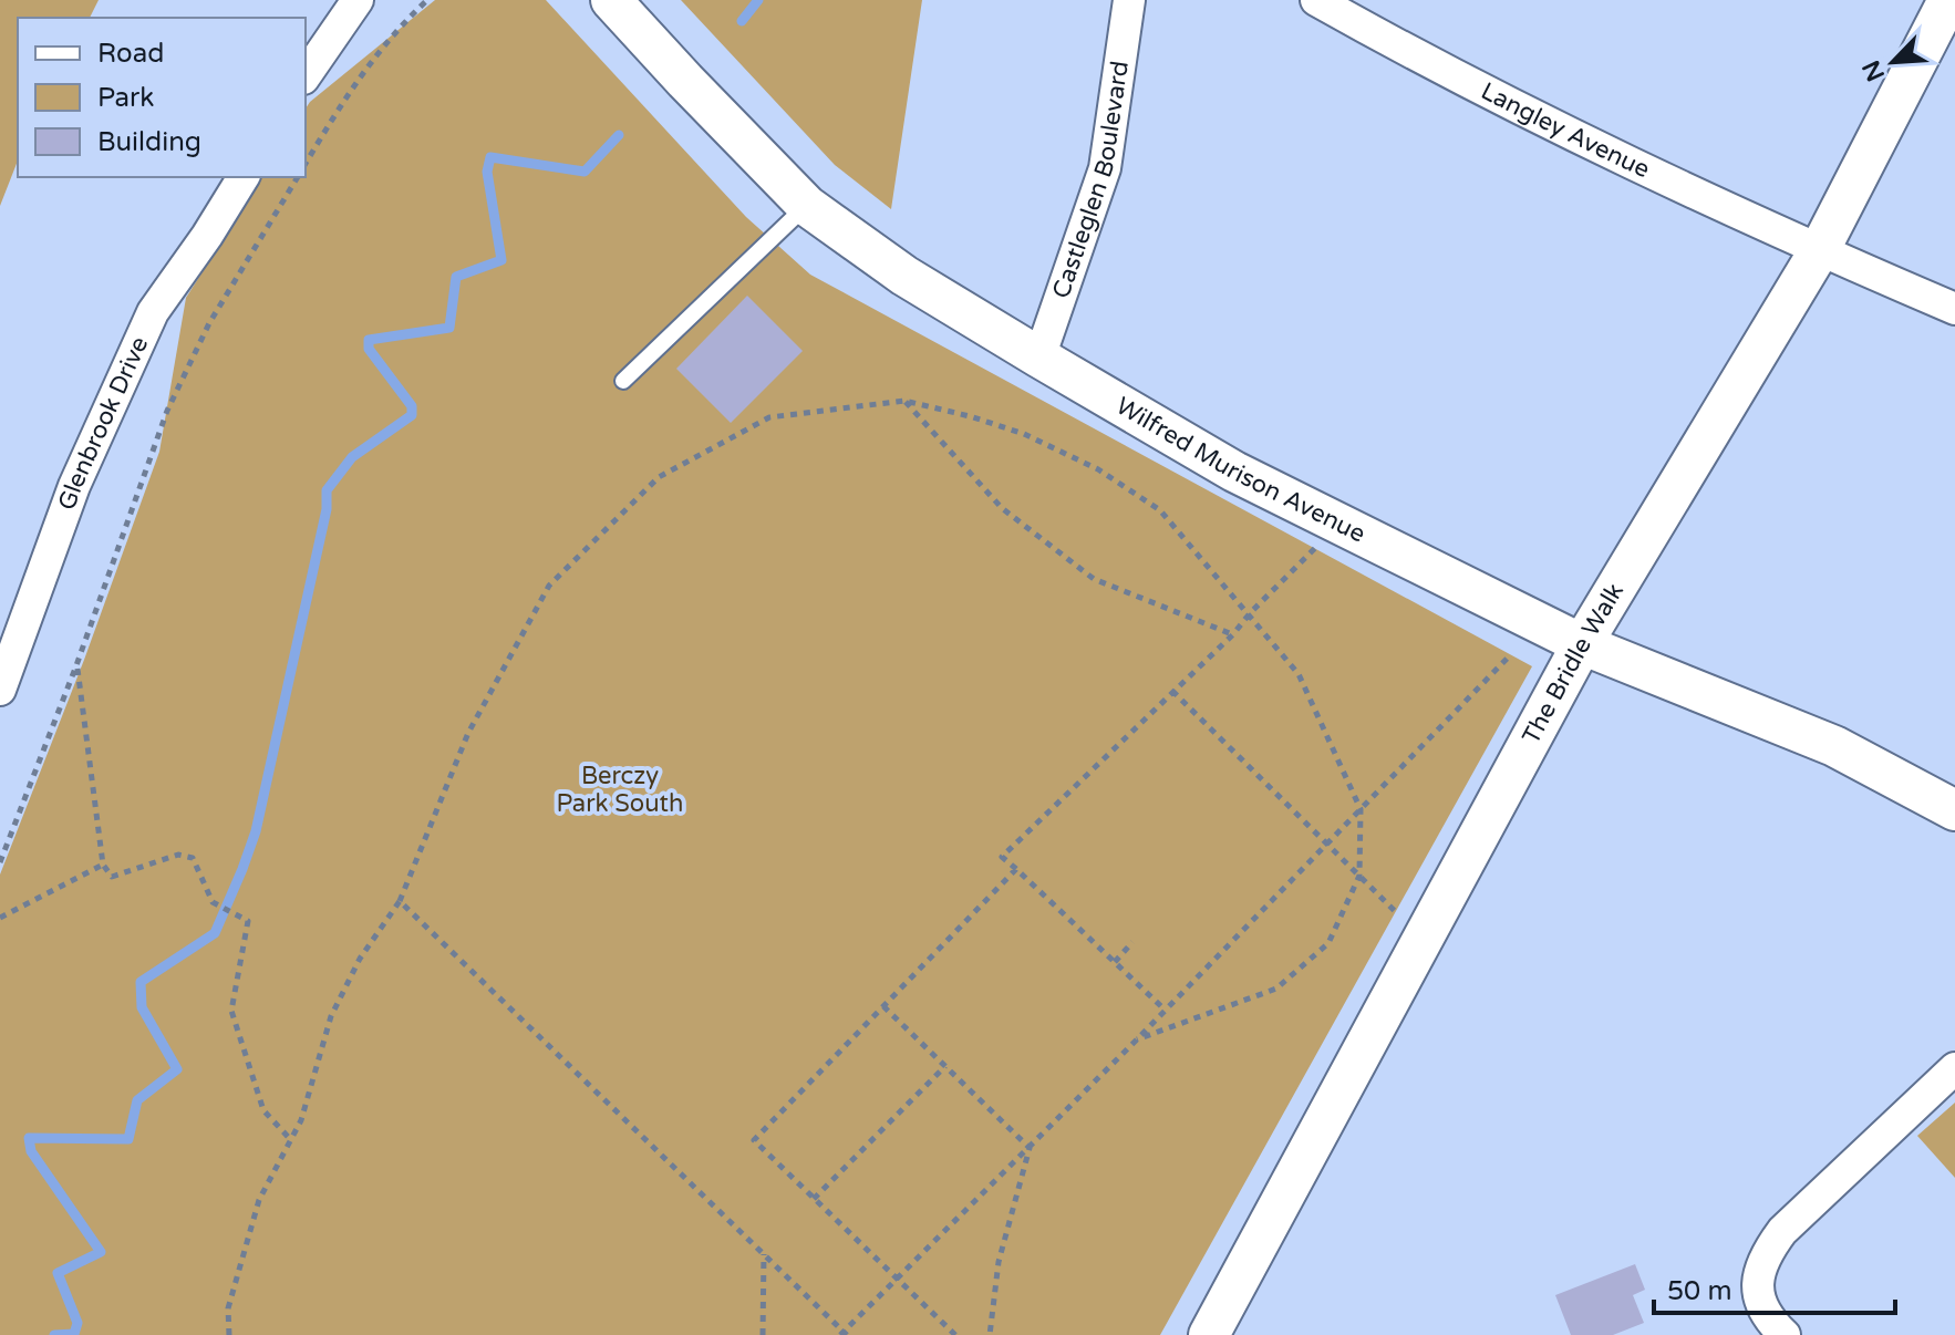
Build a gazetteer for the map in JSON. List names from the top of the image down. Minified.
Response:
{"streets":{"street":["Langley Avenue","Castleglen Boulevard","Glenbrook Drive","Wilfred Murison Avenue","The Bridle Walk"]},"crossings":[["Langley Avenue","The Bridle Walk"],["Castleglen Boulevard","Wilfred Murison Avenue"],["Wilfred Murison Avenue","The Bridle Walk"]],"parks":["Berczy Park South"],"legend":["Road","Park","Building"],"scale_bar":"50 m","north":"bottom left"}
